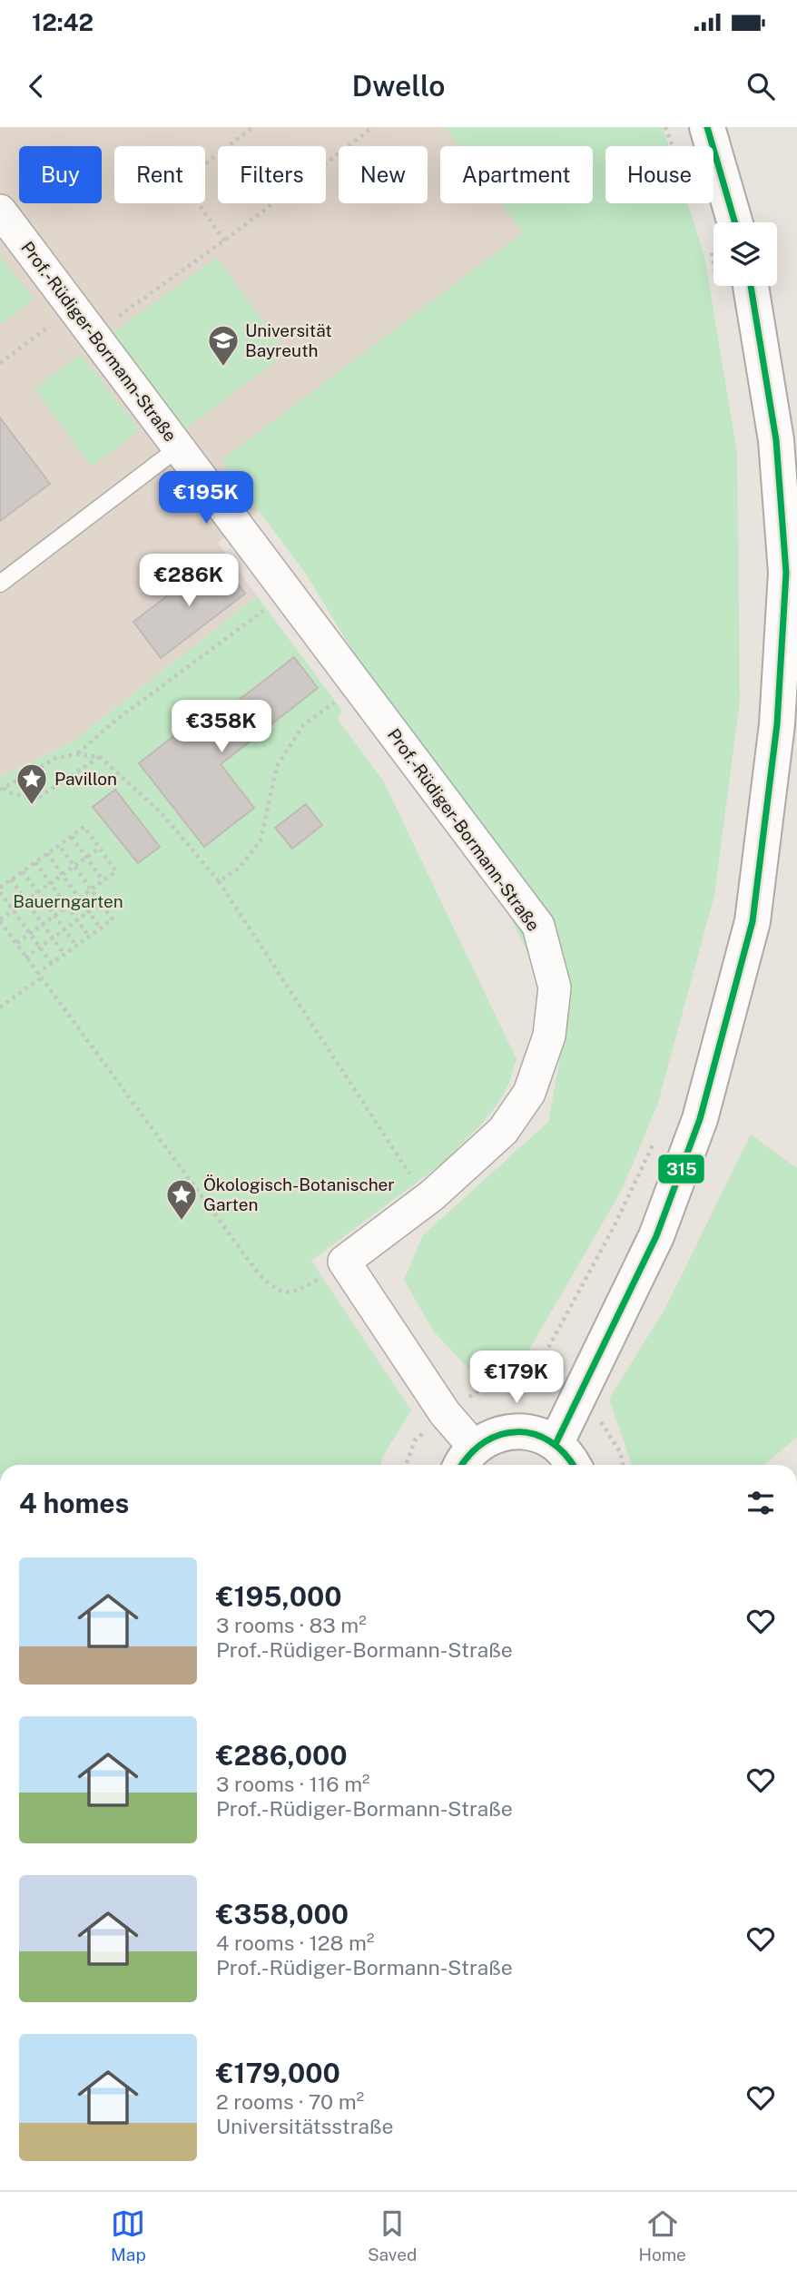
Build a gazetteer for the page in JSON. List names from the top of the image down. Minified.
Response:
{"streets":{"street":["Prof.-Rüdiger-Bormann-Straße"]},"parks":["Bauerngarten"],"places":{"school or university":["Universität Bayreuth"],"place":["Pavillon","Ökologisch-Botanischer Garten"]},"lines":["transit line 315"],"page":{"status":"12:42","header":"Dwello","chip":["Buy","Rent","Filters","New","Apartment","House"],"price":["€195K","€286K","€358K","€179K"],"heading":"4 homes","list":[{"name":"€195,000","note":"3 rooms · 83 m² · Prof.-Rüdiger-Bormann-Straße"},{"name":"€286,000","note":"3 rooms · 116 m² · Prof.-Rüdiger-Bormann-Straße"},{"name":"€358,000","note":"4 rooms · 128 m² · Prof.-Rüdiger-Bormann-Straße"},{"name":"€179,000","note":"2 rooms · 70 m² · Universitätsstraße"}],"tabs":["Map","Saved","Home"]}}
